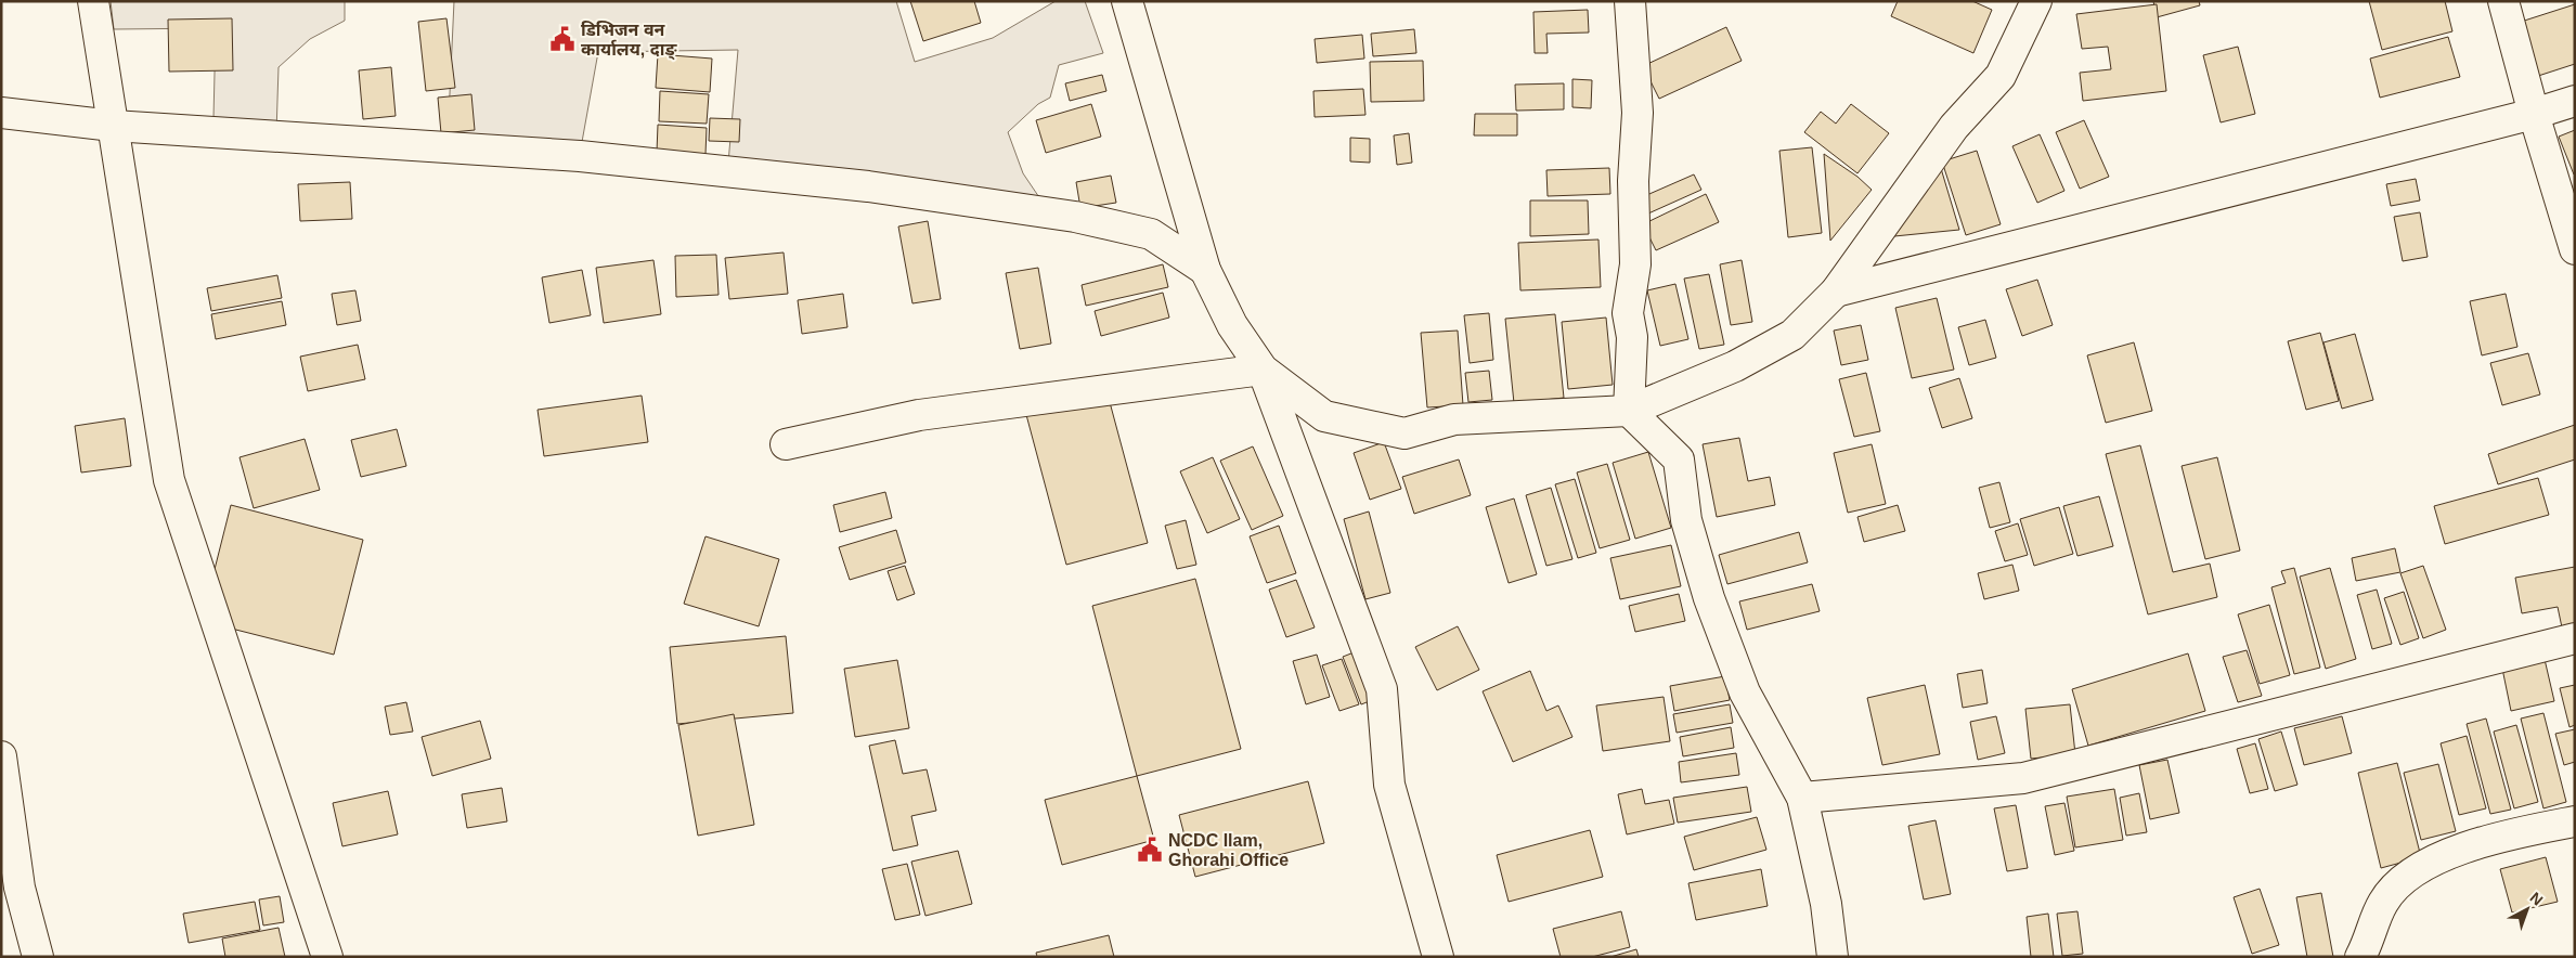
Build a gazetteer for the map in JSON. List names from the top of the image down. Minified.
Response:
{"places":{"public building":["डिभिजन वन कार्यालय, दाङ्","NCDC Ilam, Ghorahi Office"]},"north":"top right"}
